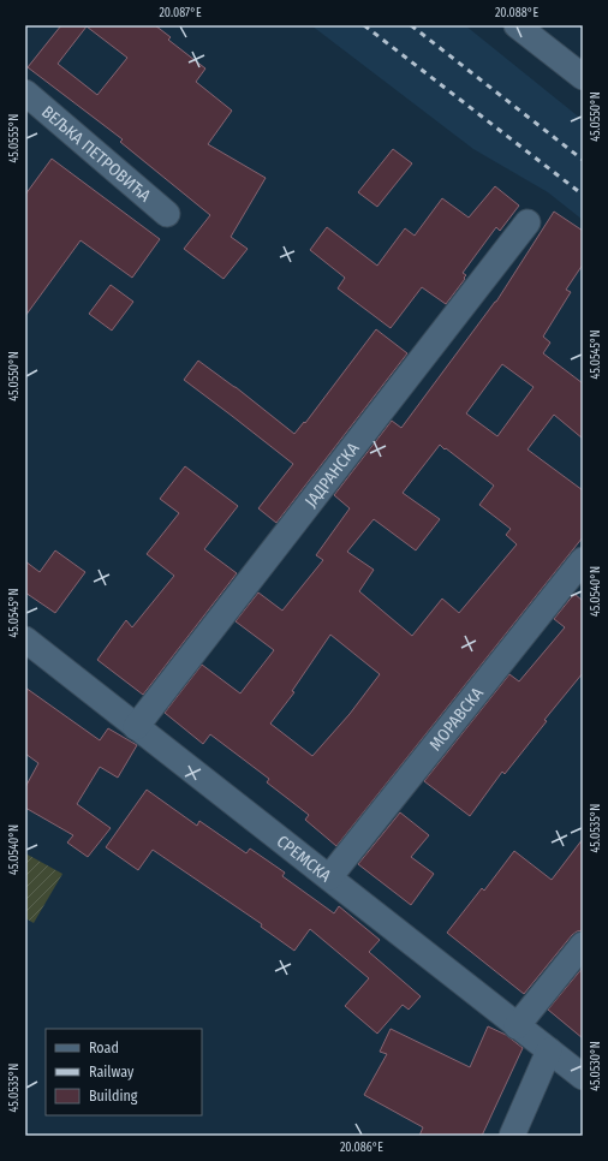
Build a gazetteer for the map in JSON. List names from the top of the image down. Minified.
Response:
{"streets":{"street":["ВЕЉКА ПЕТРОВИЋА","ЈАДРАНСКА","МОРАВСКА","СРЕМСКА"]},"crossings":[["ЈАДРАНСКА","СРЕМСКА"],["МОРАВСКА","СРЕМСКА"]],"legend":["Road","Railway","Building"],"coordinates":["20.087°E","20.088°E","45.0550°N","45.0555°N","45.0545°N","45.0540°N","45.0535°N","45.0530°N","20.086°E"]}
